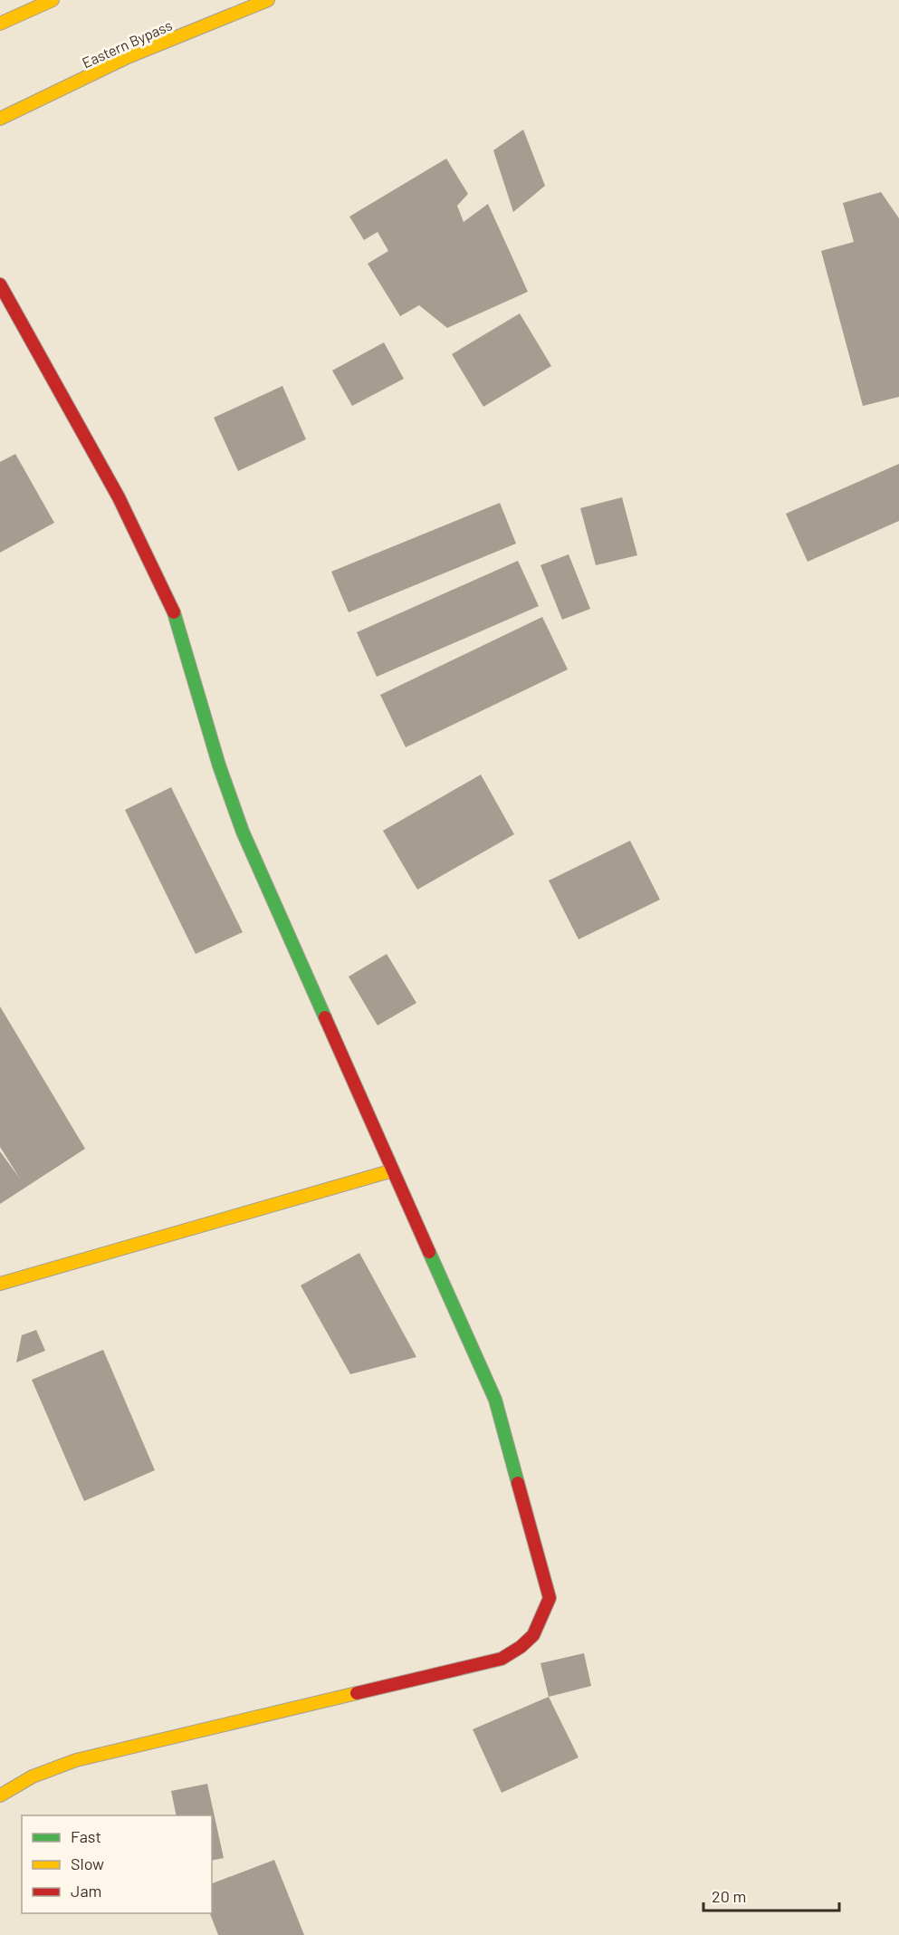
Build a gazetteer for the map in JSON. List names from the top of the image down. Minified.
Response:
{"streets":{"street":["Eastern Bypass"]},"legend":["Fast","Slow","Jam"],"scale_bar":"20 m"}
